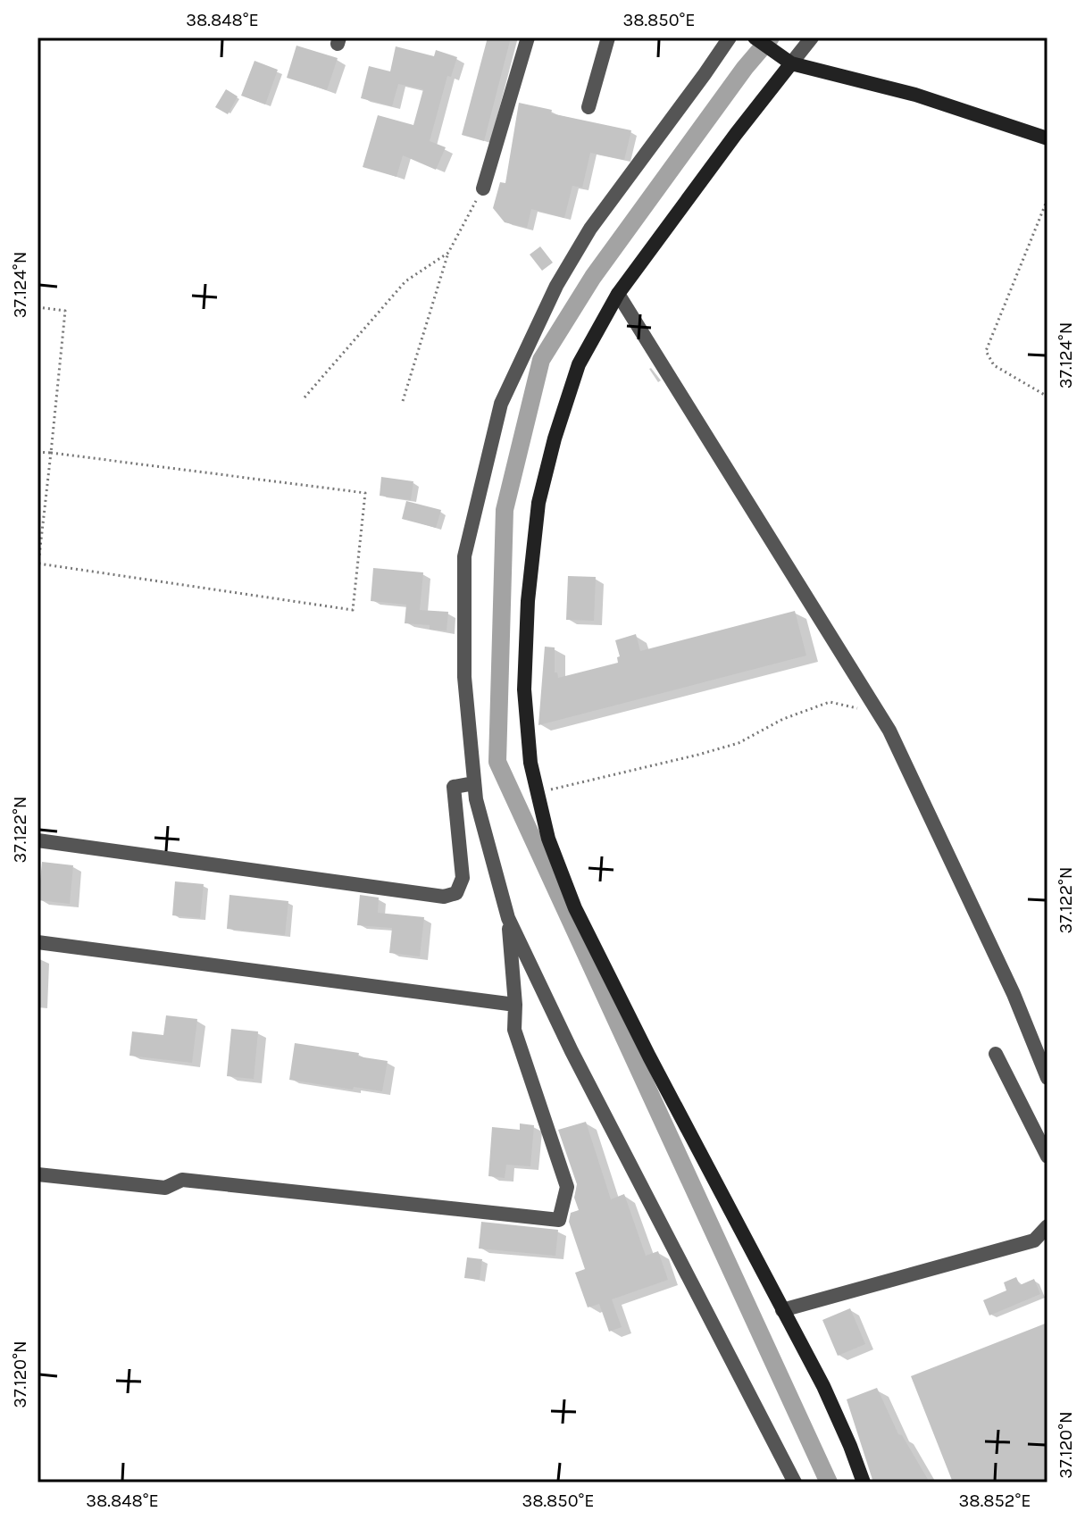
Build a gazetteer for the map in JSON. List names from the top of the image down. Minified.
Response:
{"coordinates":["38.848°E","38.850°E","37.124°N","37.122°N","37.120°N","38.852°E"]}
